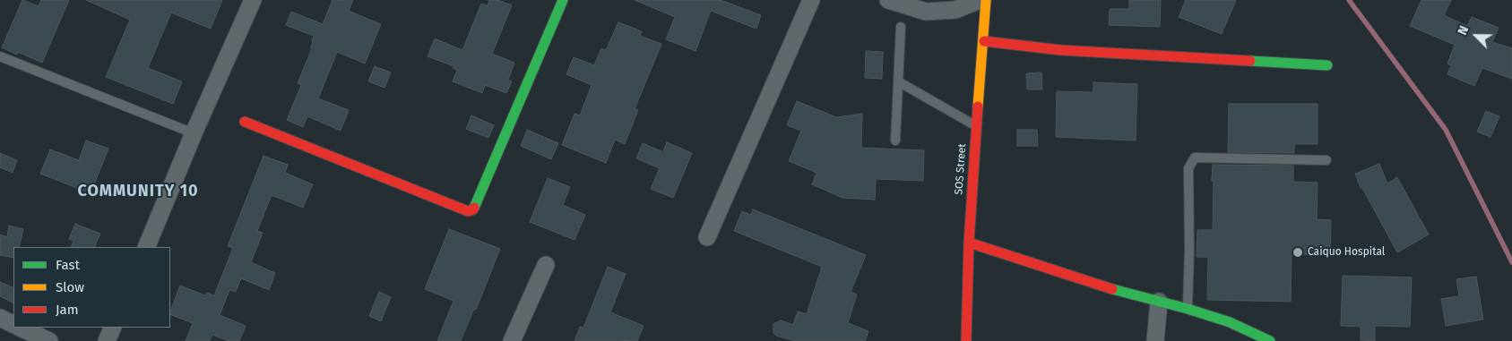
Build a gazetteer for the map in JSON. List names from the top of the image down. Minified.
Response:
{"streets":{"street":["SOS Street"]},"districts":["COMMUNITY 10"],"places":["Caiquo Hospital"],"legend":["Fast","Slow","Jam"],"north":"top left"}
